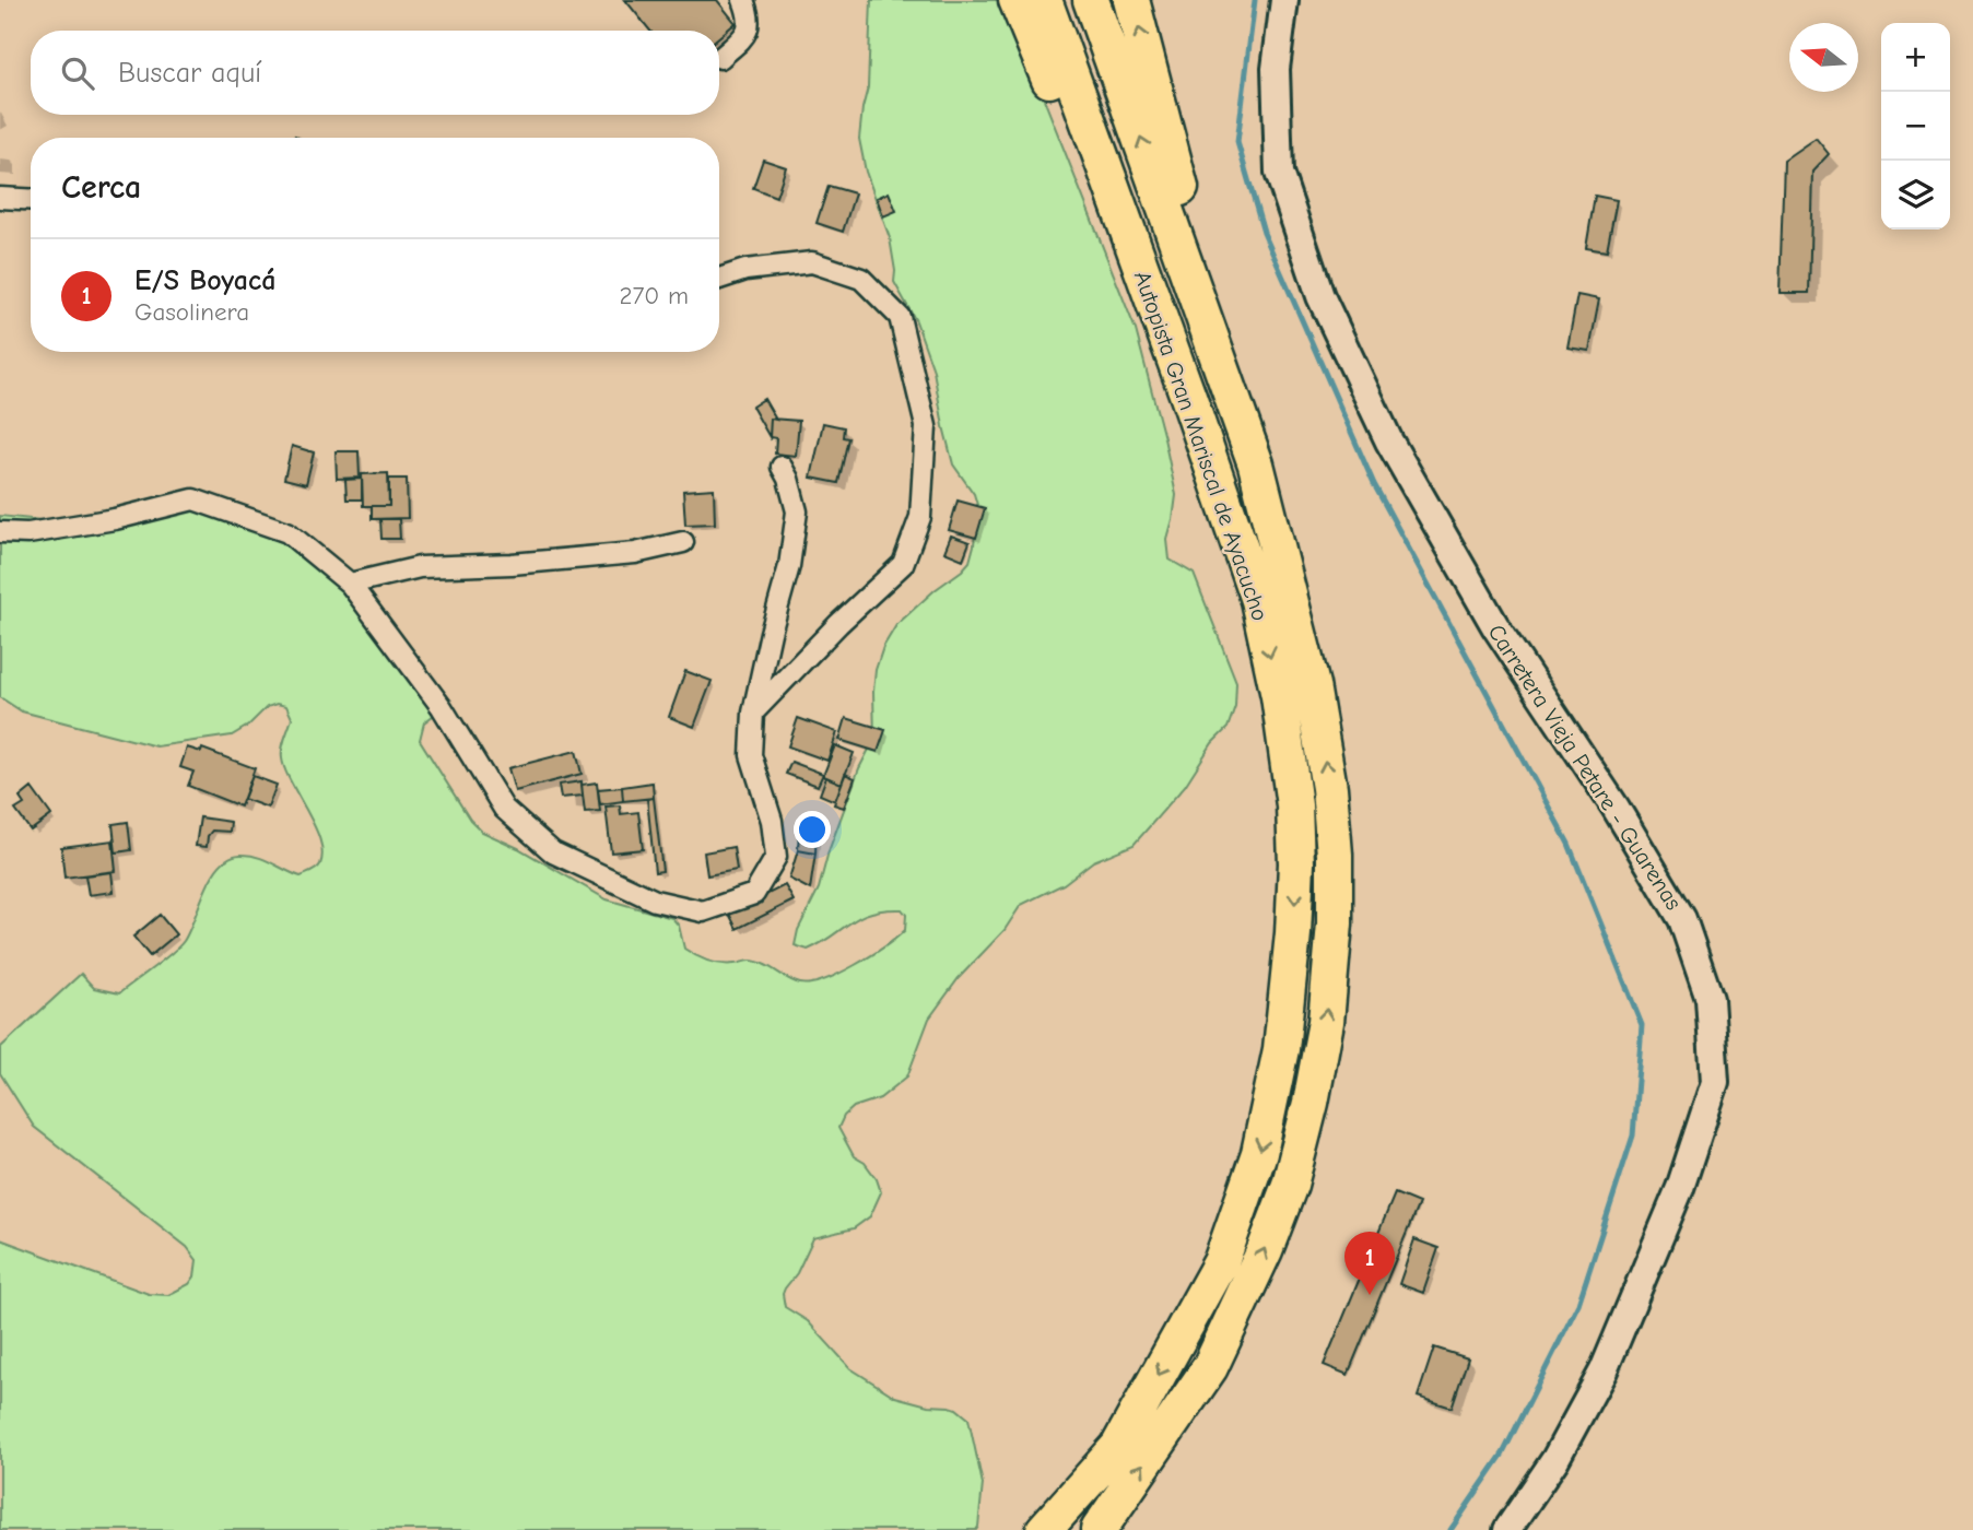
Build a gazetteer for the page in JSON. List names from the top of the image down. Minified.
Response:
{"streets":{"highway":["Autopista Gran Mariscal de Ayacucho"],"main road":["Carretera Vieja Petare - Guarenas"]},"north":"left","page":{"map_buttons":["+","−"],"search":"Buscar aquí","heading":"Cerca","list":[{"mark":"1","name":"E/S Boyacá","note":"Gasolinera","value":"270 m"}],"pins":"1"}}
